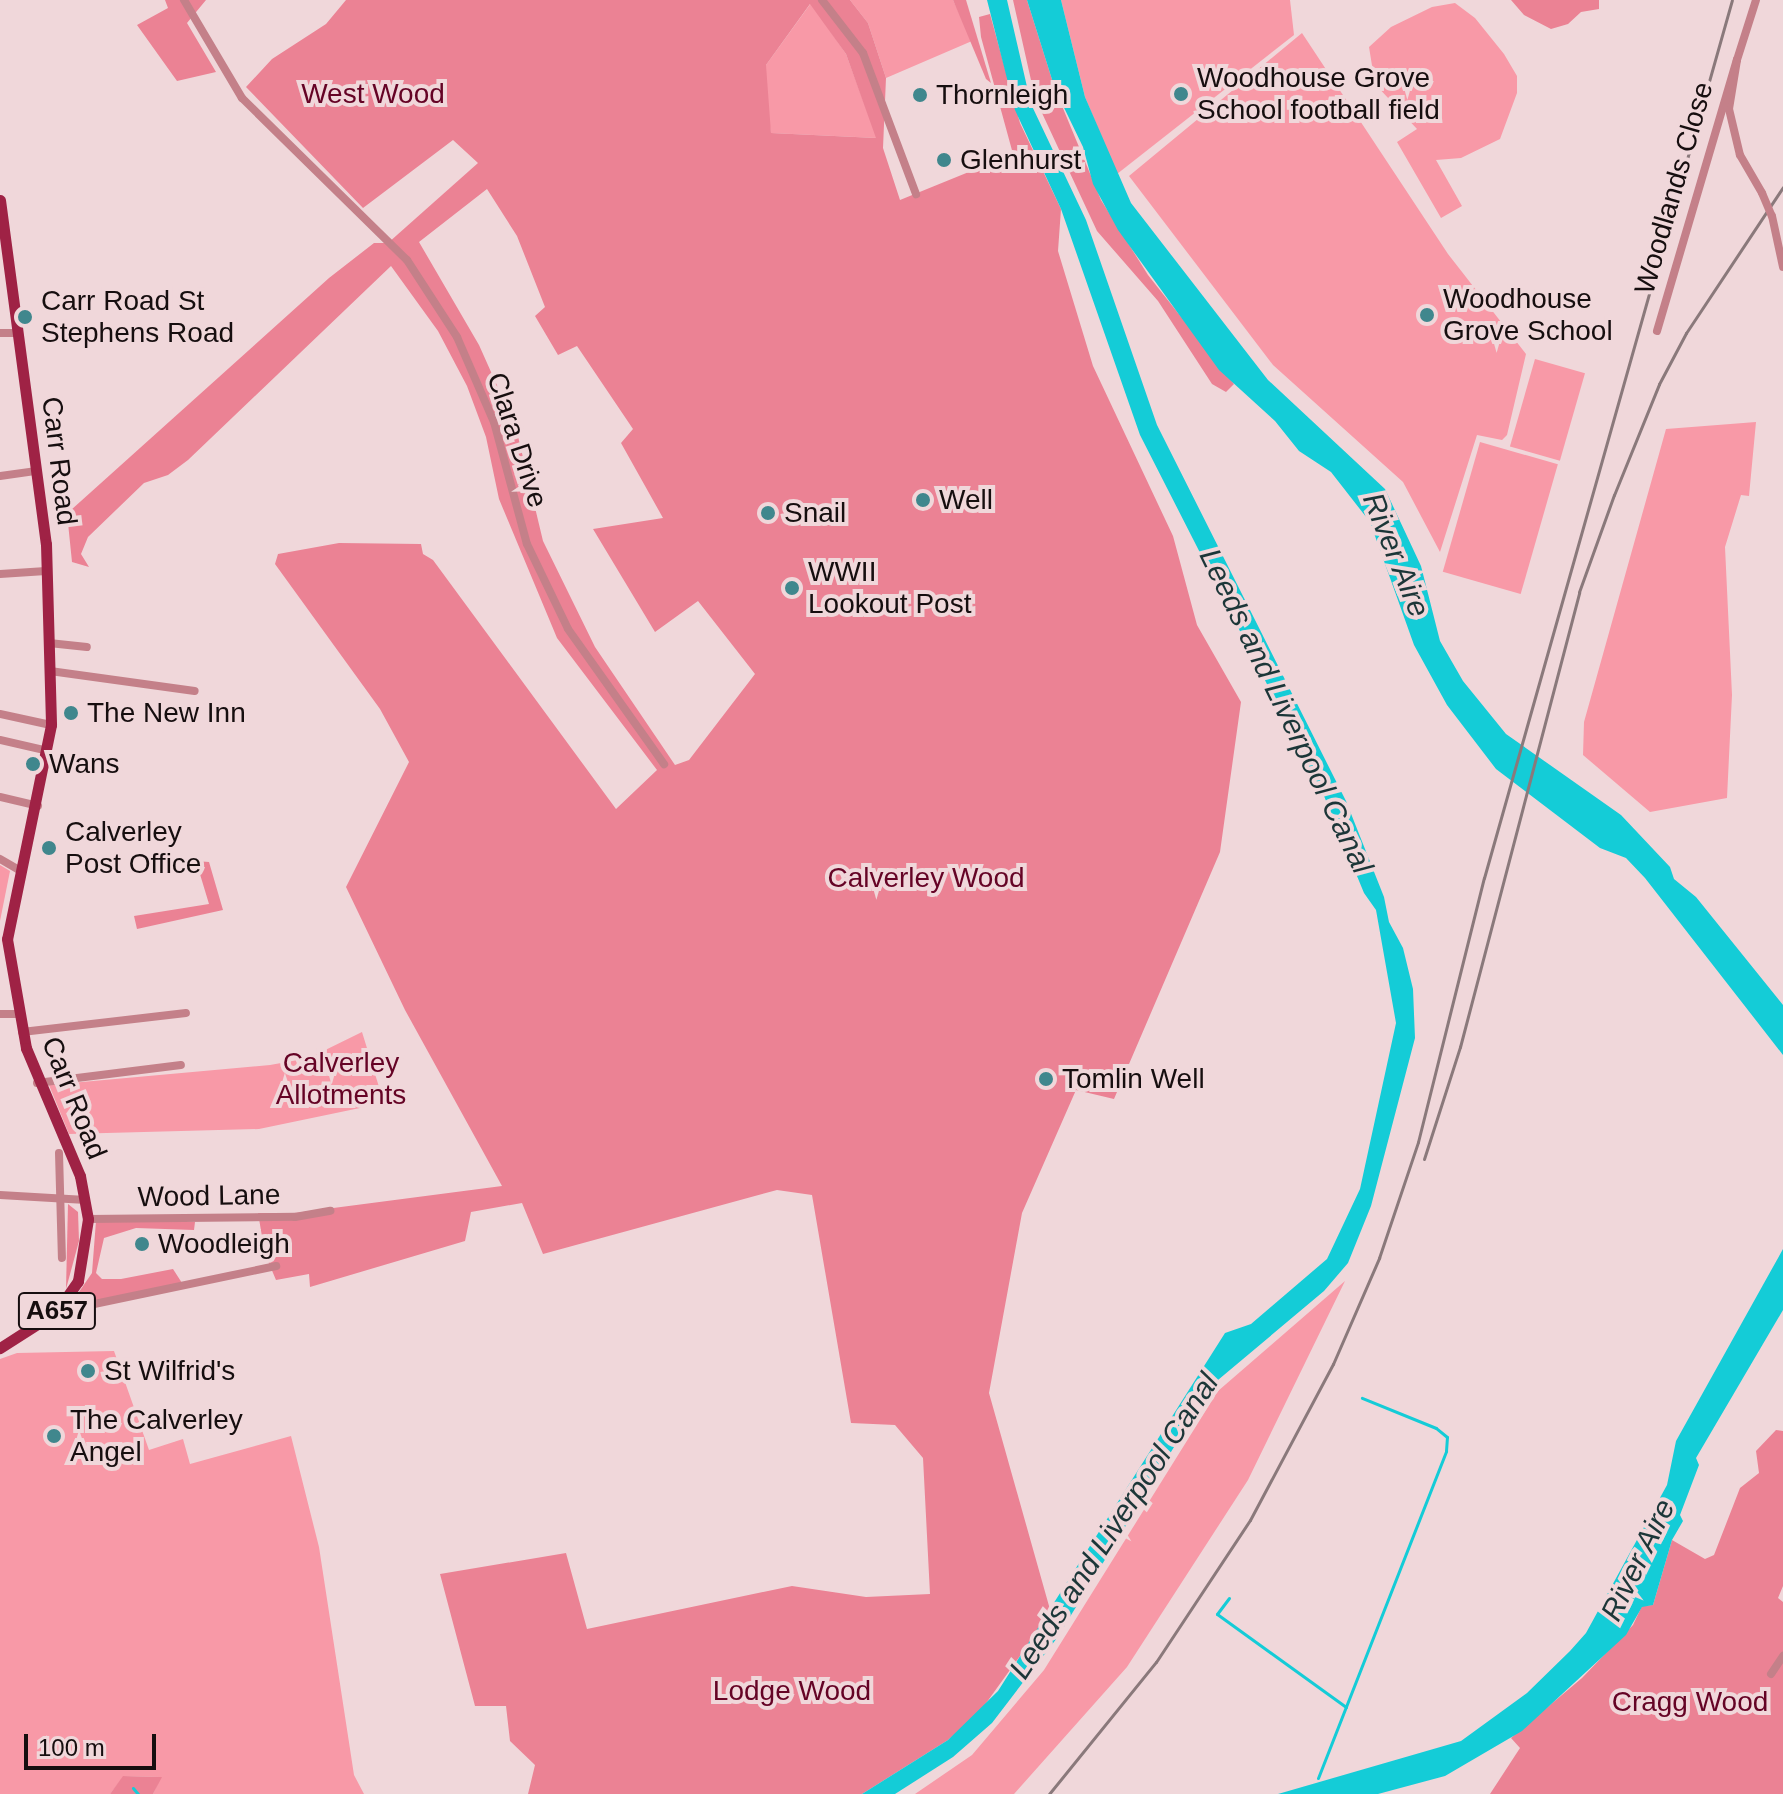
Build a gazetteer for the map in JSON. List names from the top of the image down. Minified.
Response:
{"streets":{"main road":["Carr Road","A657"],"street":["Woodlands Close","Clara Drive","Wood Lane"]},"crossings":[["Carr Road","Wood Lane"],["Carr Road","A657"]],"water":["River Aire","Leeds and Liverpool Canal"],"parks":["West Wood","Calverley Wood","Calverley Allotments","Lodge Wood","Cragg Wood"],"places":["Woodhouse Grove School football field","Thornleigh","Glenhurst","Woodhouse Grove School","Carr Road St Stephens Road","Well","Snail","WWII Lookout Post","The New Inn","Wans","Calverley Post Office","Tomlin Well","Woodleigh","St Wilfrid's","The Calverley Angel"],"scale_bar":"100 m"}
